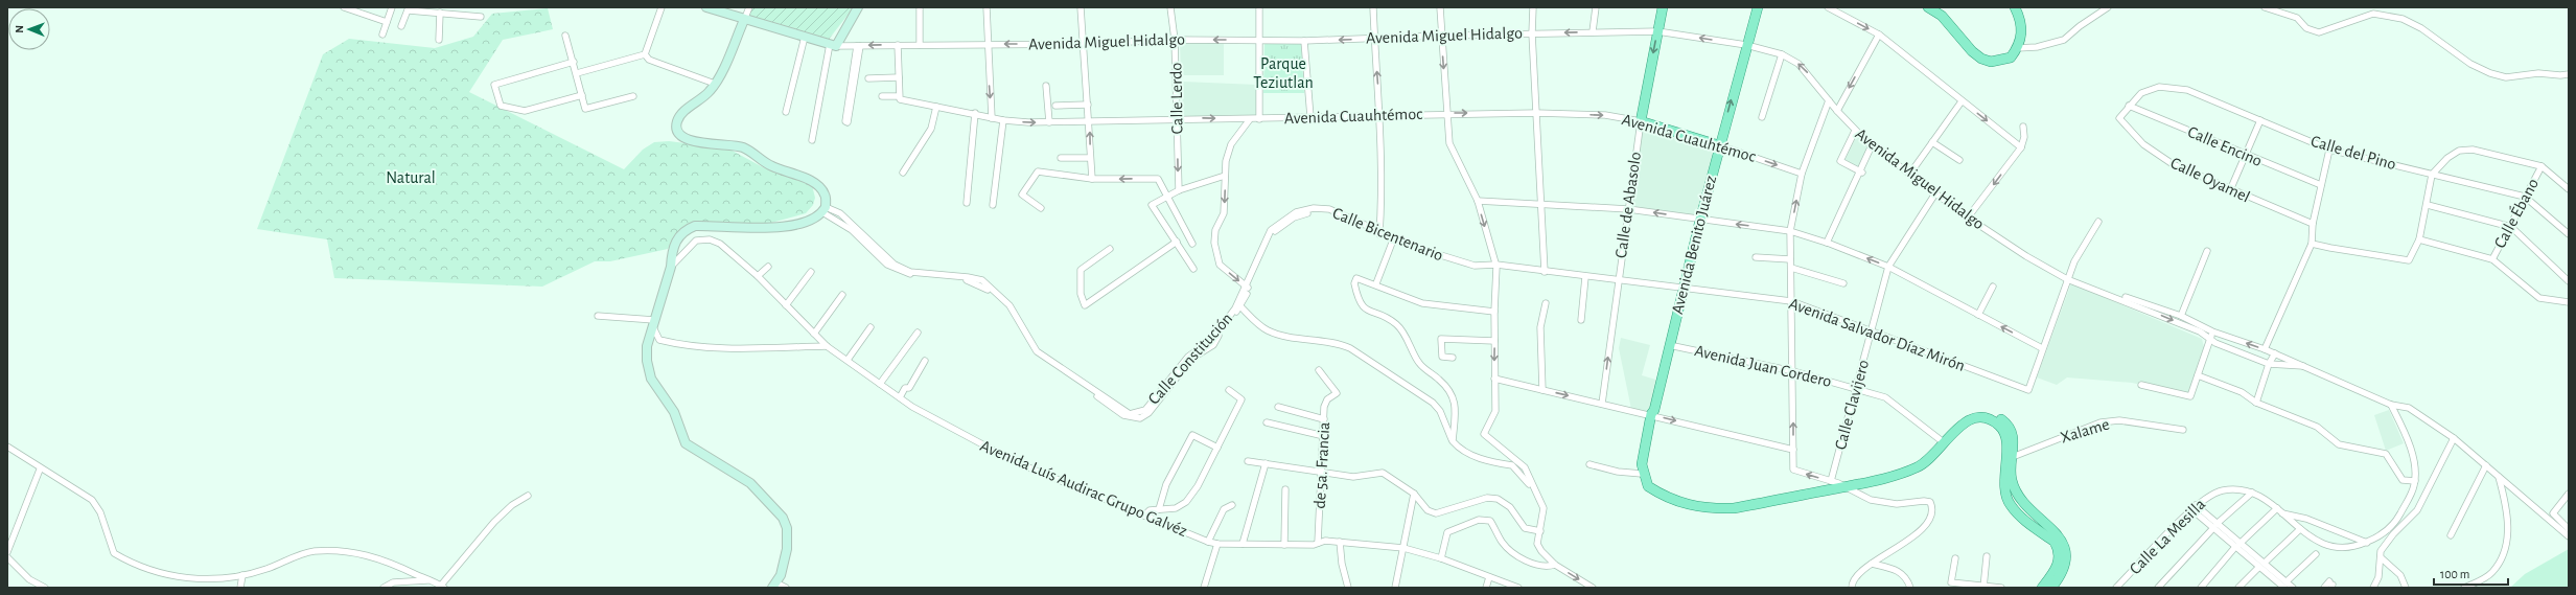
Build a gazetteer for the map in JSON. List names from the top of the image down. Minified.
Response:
{"streets":{"main road":["Avenida Miguel Hidalgo","Avenida Cuauhtémoc","Calle de Abasolo","Avenida Benito Juárez"],"street":["Calle Lerdo","Calle Encino","Calle del Pino","Calle Oyamel","Calle Ébano","Calle Bicentenario","Avenida Salvador Díaz Mirón","Calle Constitución","Avenida Juan Cordero","Calle Clavijero","Xalame","de 5a. Francia","Avenida Luís Audirac Grupo Galvéz","Calle La Mesilla"]},"crossings":[["Avenida Miguel Hidalgo","Calle Lerdo"],["Avenida Miguel Hidalgo","Calle de Abasolo"],["Avenida Miguel Hidalgo","Avenida Benito Juárez"],["Avenida Miguel Hidalgo","Calle Clavijero"],["Avenida Miguel Hidalgo","Calle La Mesilla"],["Calle Lerdo","Avenida Cuauhtémoc"],["Avenida Cuauhtémoc","Calle de Abasolo"],["Avenida Cuauhtémoc","Avenida Benito Juárez"],["Calle Encino","Calle del Pino"],["Calle del Pino","Calle Oyamel"],["Calle del Pino","Calle Ébano"],["Calle de Abasolo","Avenida Salvador Díaz Mirón"],["Calle Bicentenario","Avenida Salvador Díaz Mirón"],["Calle Bicentenario","Calle Constitución"],["Avenida Benito Juárez","Avenida Salvador Díaz Mirón"],["Avenida Benito Juárez","Avenida Juan Cordero"],["Avenida Salvador Díaz Mirón","Calle Clavijero"],["Avenida Juan Cordero","Calle Clavijero"],["de 5a. Francia","Avenida Luís Audirac Grupo Galvéz"]],"one_way":["Calle Lerdo","Avenida Cuauhtémoc"],"parks":["Parque Teziutlan","Natural"],"scale_bar":"100 m","north":"left"}
